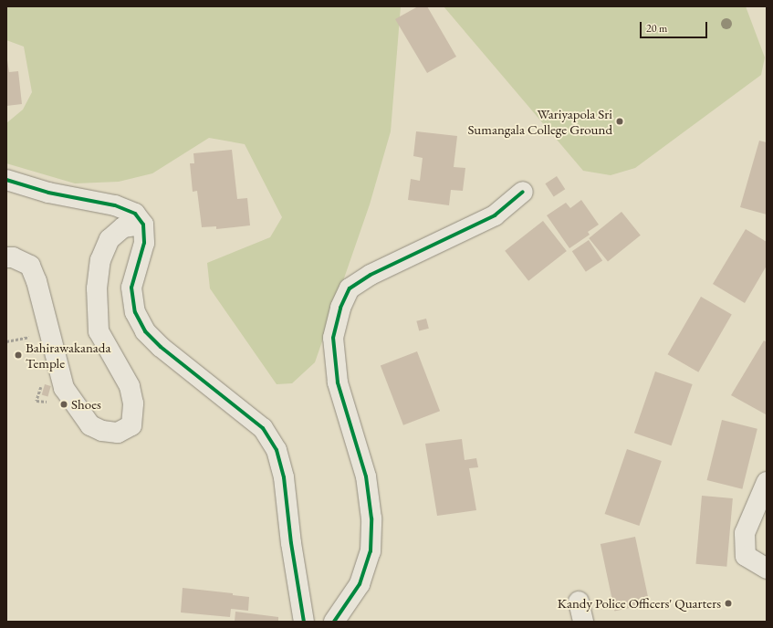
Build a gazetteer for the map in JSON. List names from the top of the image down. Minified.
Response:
{"places":["Wariyapola Sri Sumangala College Ground","Bahirawakanada Temple","Shoes","Kandy Police Officers' Quarters"],"scale_bar":"20 m"}
